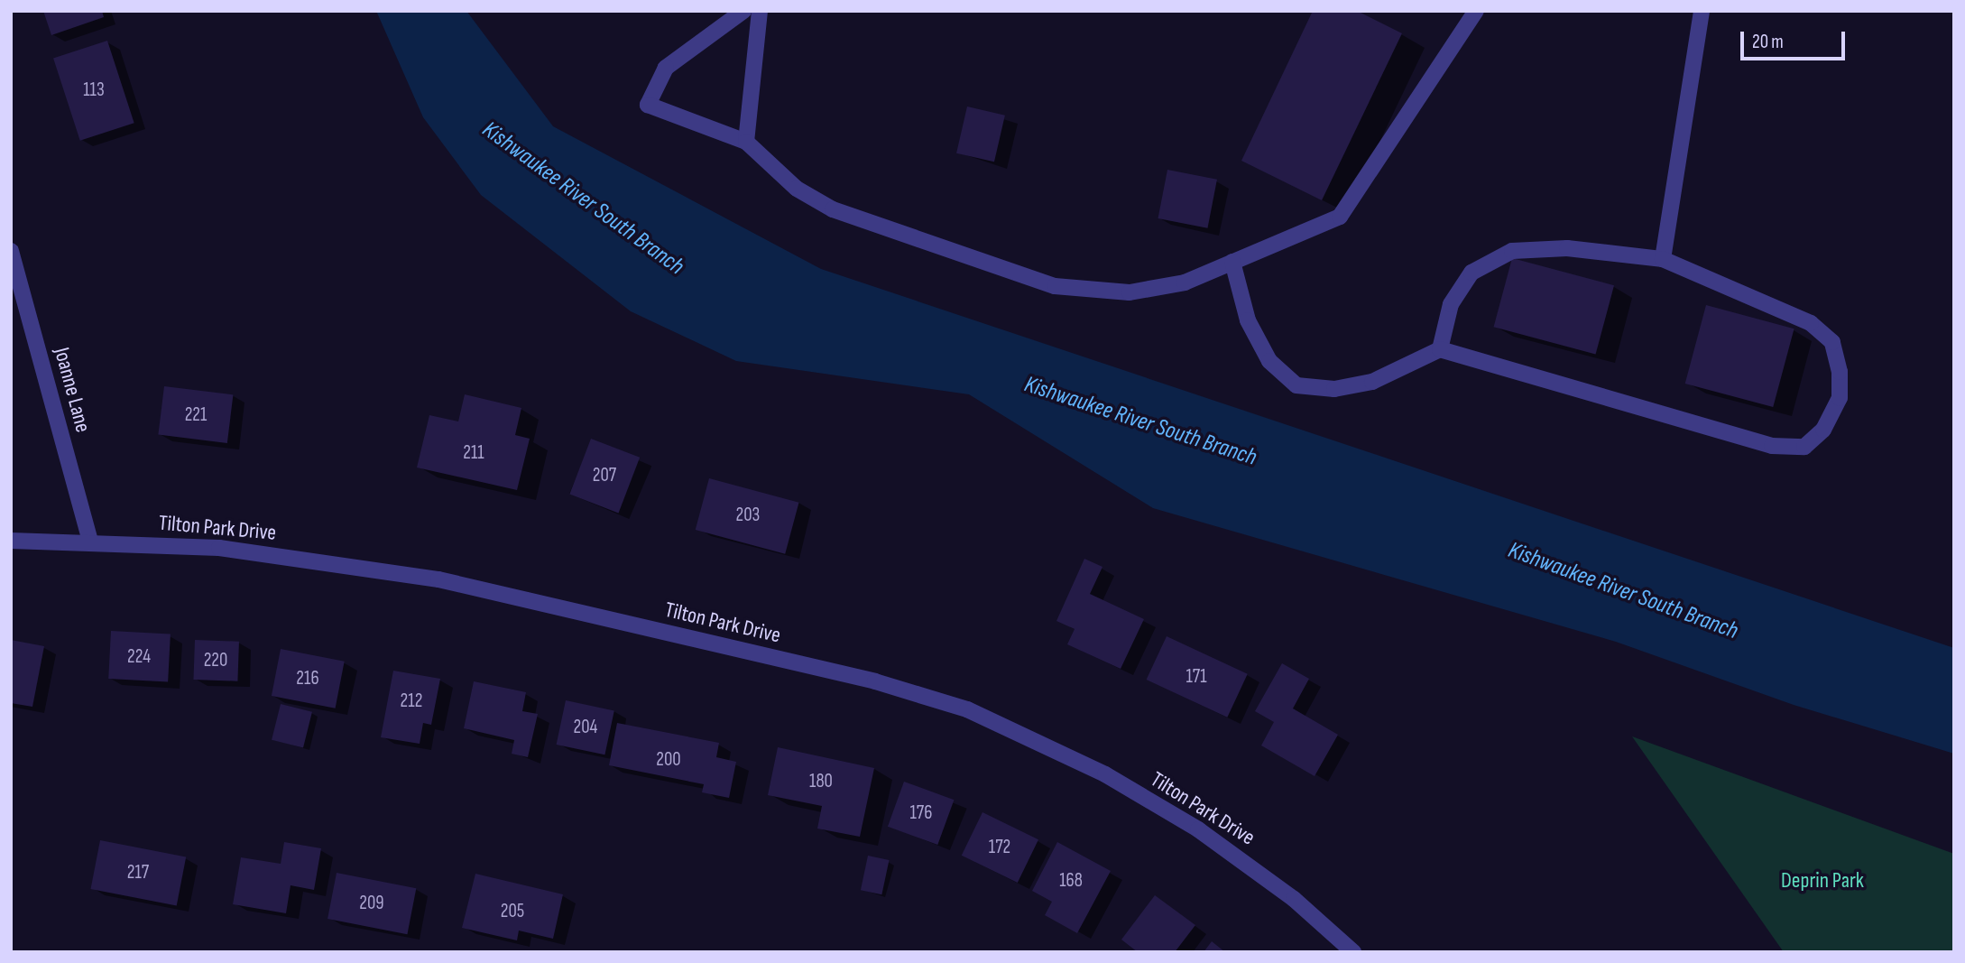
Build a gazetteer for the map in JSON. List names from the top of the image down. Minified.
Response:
{"streets":{"street":["Joanne Lane","Tilton Park Drive"]},"crossings":[["Joanne Lane","Tilton Park Drive"]],"water":["Kishwaukee River South Branch"],"parks":["Deprin Park"],"house_numbers":["113","221","211","207","203","224","220","171","216","212","204","200","180","176","172","217","168","209","205"],"scale_bar":"20 m"}
